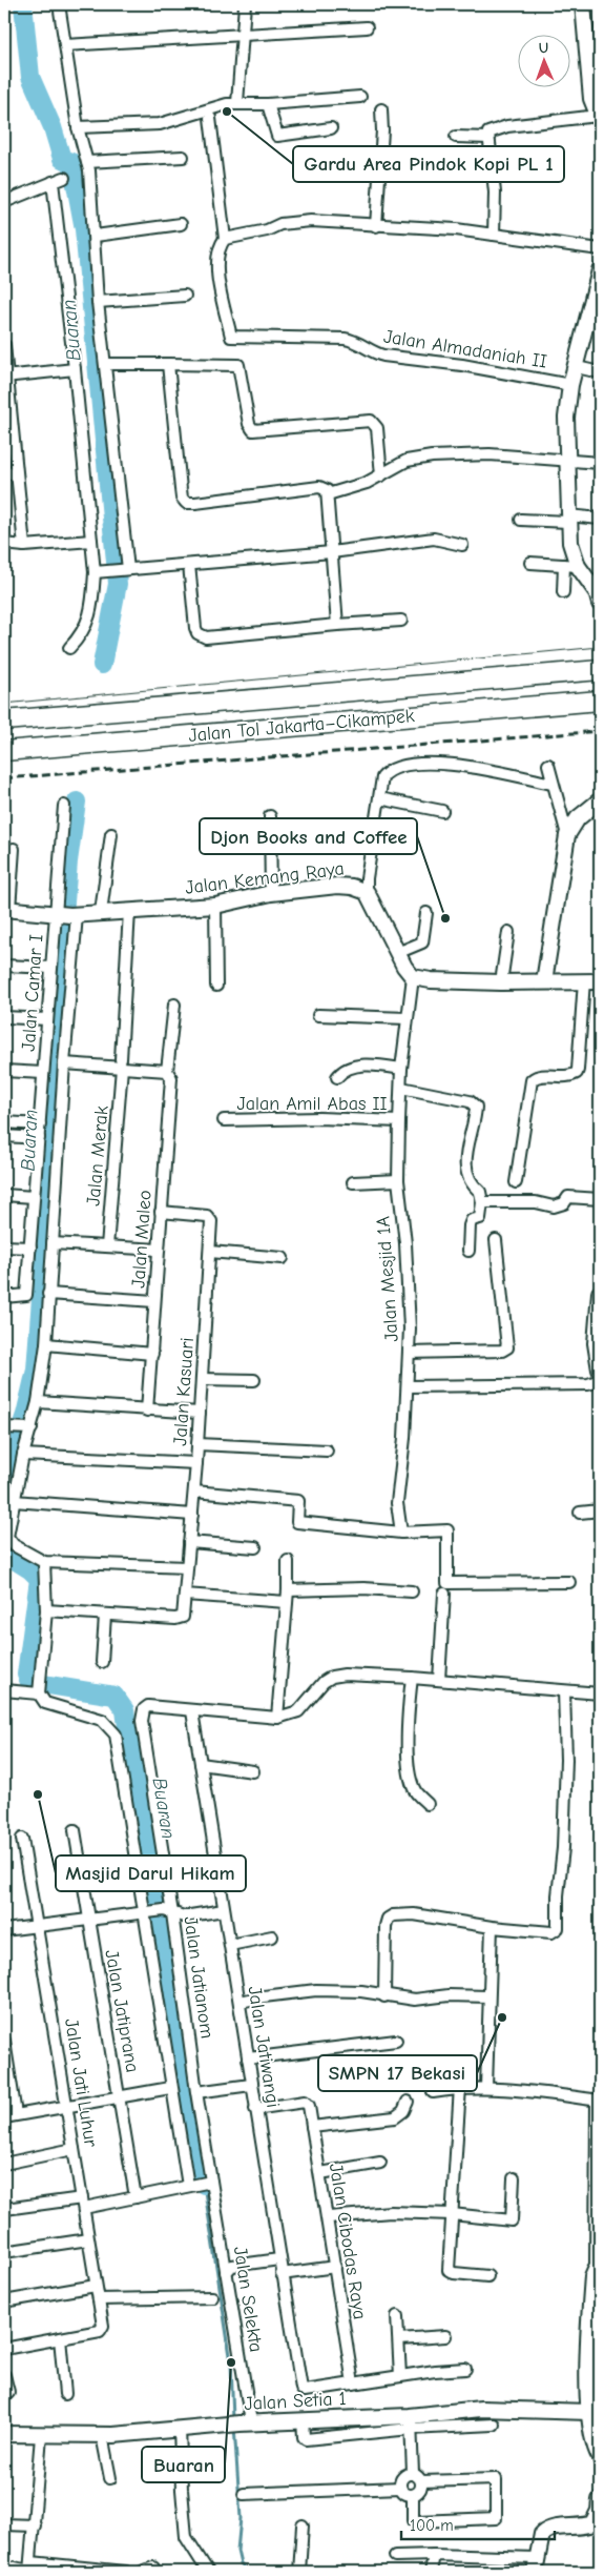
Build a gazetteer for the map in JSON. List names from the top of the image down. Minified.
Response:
{"streets":{"highway":["Jalan Tol Jakarta–Cikampek"],"street":["Jalan Almadaniah II","Jalan Kemang Raya","Jalan Camar I","Jalan Amil Abas II","Jalan Merak","Jalan Maleo","Jalan Mesjid 1A","Jalan Kasuari","Jalan Jatianom","Jalan Jatiprana","Jalan Jatiwangi","Jalan Jati Luhur","Jalan Cibodas Raya","Jalan Selekta","Jalan Setia 1"]},"crossings":[["Jalan Kemang Raya","Jalan Camar I"],["Jalan Kemang Raya","Jalan Merak"],["Jalan Kemang Raya","Jalan Mesjid 1A"],["Jalan Amil Abas II","Jalan Mesjid 1A"],["Jalan Maleo","Jalan Kasuari"],["Jalan Jatianom","Jalan Jatiwangi"],["Jalan Jatianom","Jalan Selekta"],["Jalan Jatiwangi","Jalan Cibodas Raya"],["Jalan Selekta","Jalan Setia 1"]],"water":["Buaran"],"places":["Gardu Area Pindok Kopi PL 1","Djon Books and Coffee","Masjid Darul Hikam","SMPN 17 Bekasi","Buaran"],"scale_bar":"100 m","north":"top"}
